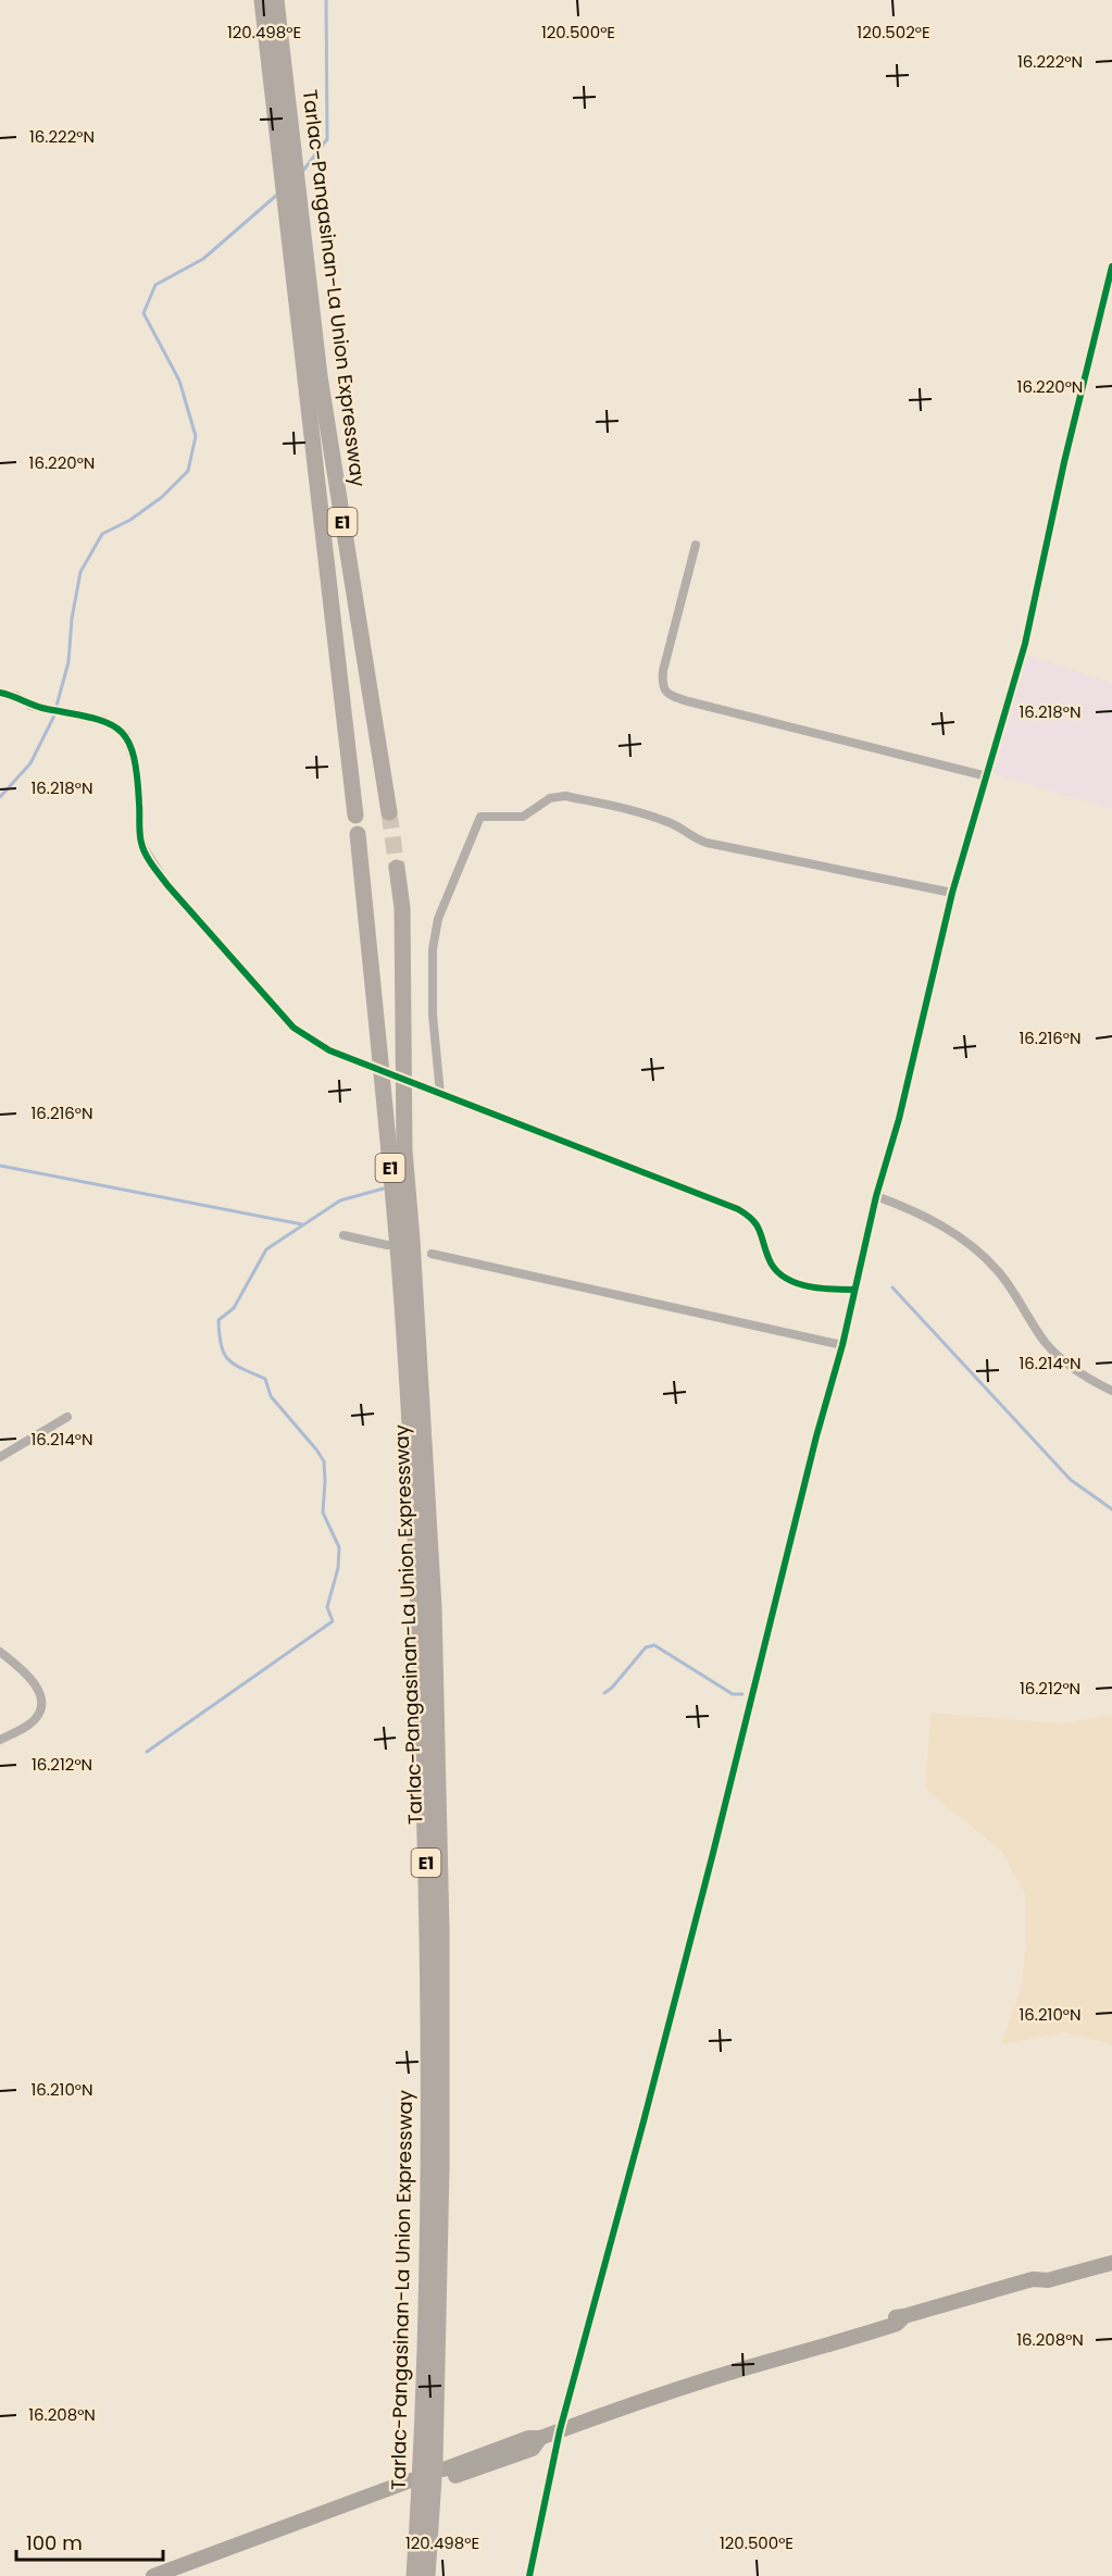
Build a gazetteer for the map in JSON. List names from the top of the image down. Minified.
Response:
{"streets":{"highway":["Tarlac-Pangasinan-La Union Expressway","E1"]},"scale_bar":"100 m","coordinates":["120.498°E","120.500°E","120.502°E","16.222°N","16.220°N","16.218°N","16.216°N","16.214°N","16.212°N","16.210°N","16.208°N"]}
